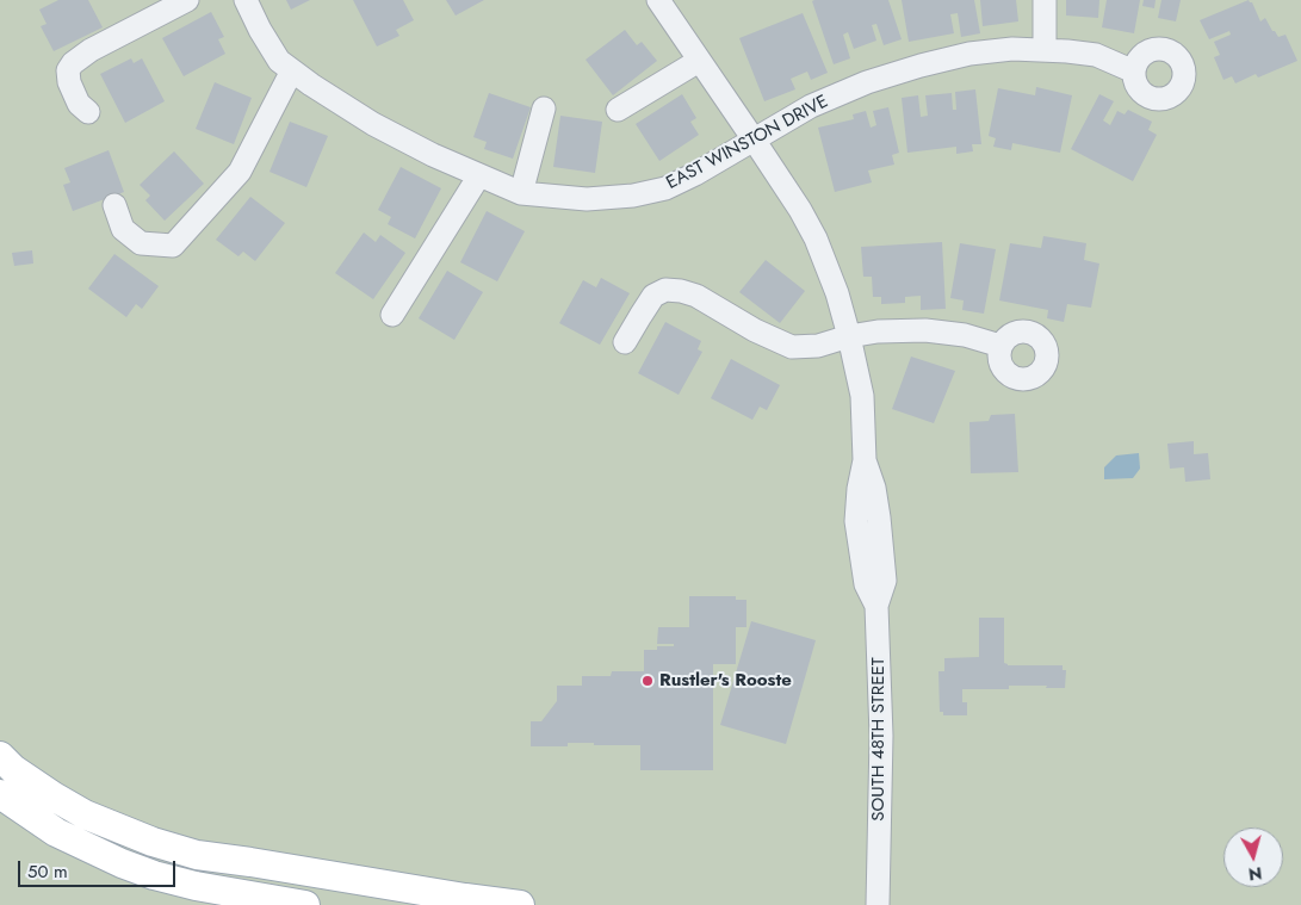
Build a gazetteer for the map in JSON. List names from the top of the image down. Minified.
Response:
{"streets":{"street":["EAST WINSTON DRIVE","SOUTH 48TH STREET"]},"crossings":[["EAST WINSTON DRIVE","SOUTH 48TH STREET"]],"places":["Rustler's Rooste"],"scale_bar":"50 m","north":"bottom"}
